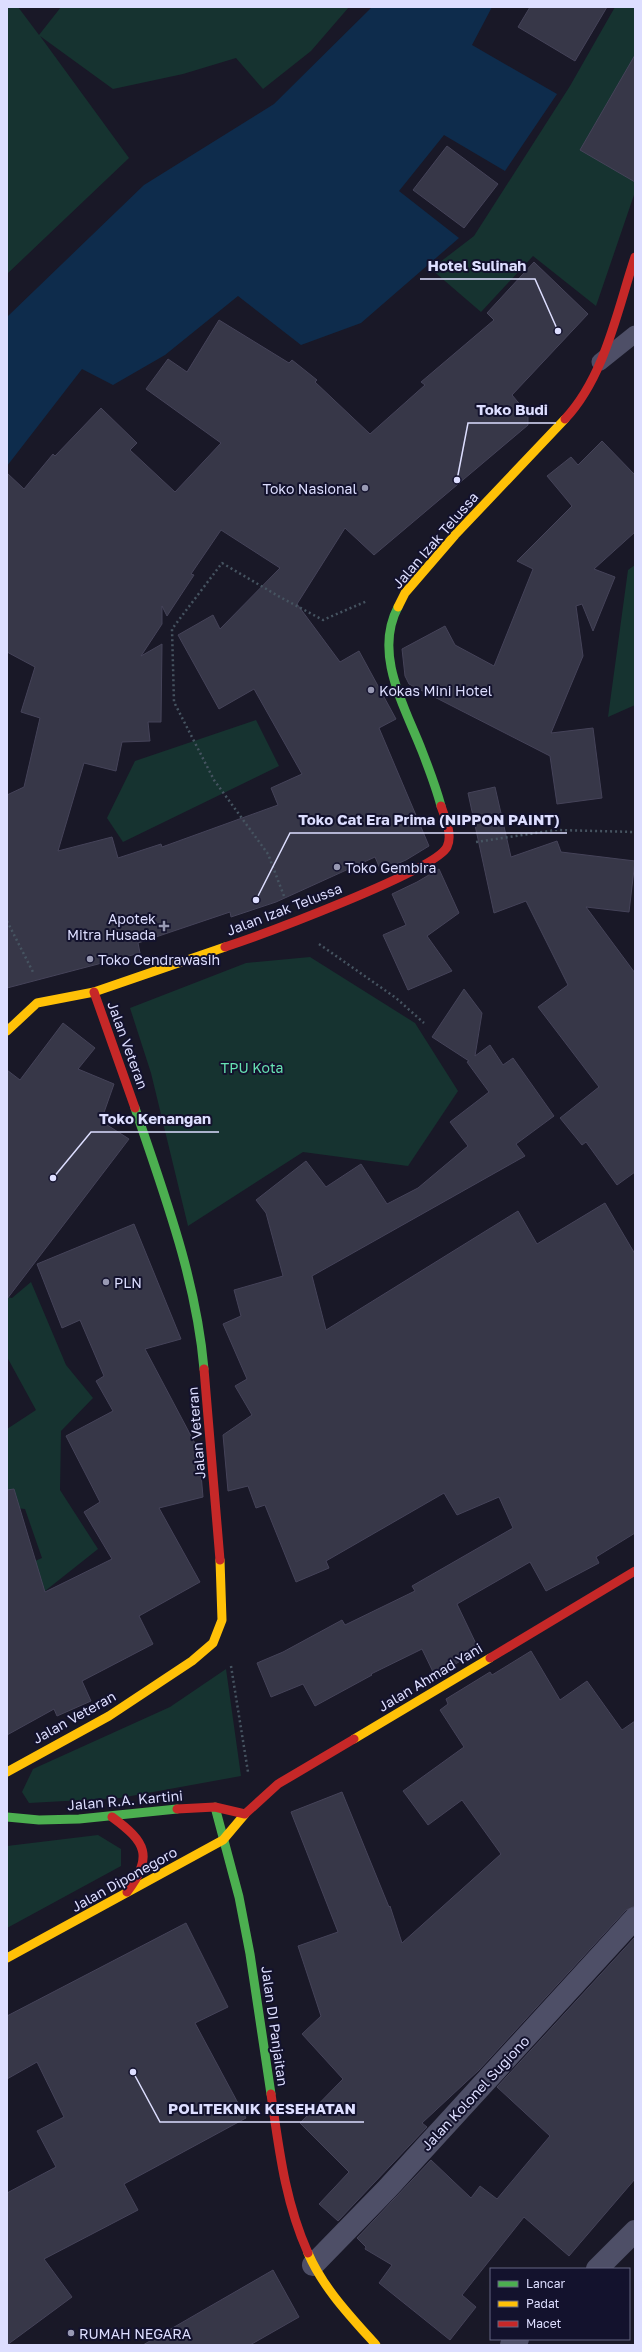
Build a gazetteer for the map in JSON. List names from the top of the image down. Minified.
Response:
{"streets":{"main road":["Jalan Izak Telussa","Jalan Veteran","Jalan Ahmad Yani","Jalan R.A. Kartini","Jalan Diponegoro","Jalan DI Panjaitan"],"street":["Jalan Kolonel Sugiono"]},"crossings":[["Jalan Izak Telussa","Jalan Veteran"],["Jalan Ahmad Yani","Jalan R.A. Kartini"],["Jalan Ahmad Yani","Jalan Diponegoro"],["Jalan R.A. Kartini","Jalan Diponegoro"],["Jalan R.A. Kartini","Jalan DI Panjaitan"],["Jalan Diponegoro","Jalan DI Panjaitan"],["Jalan DI Panjaitan","Jalan Kolonel Sugiono"]],"parks":["TPU Kota"],"places":{"other":["Hotel Sulinah","Toko Budi","Toko Nasional","Kokas Mini Hotel","Toko Gembira","Toko Cat Era Prima (NIPPON PAINT)","Toko Cendrawasih","Toko Kenangan","PLN","POLITEKNIK KESEHATAN","RUMAH NEGARA"],"health":["Apotek Mitra Husada"]},"legend":["Lancar","Padat","Macet"]}
